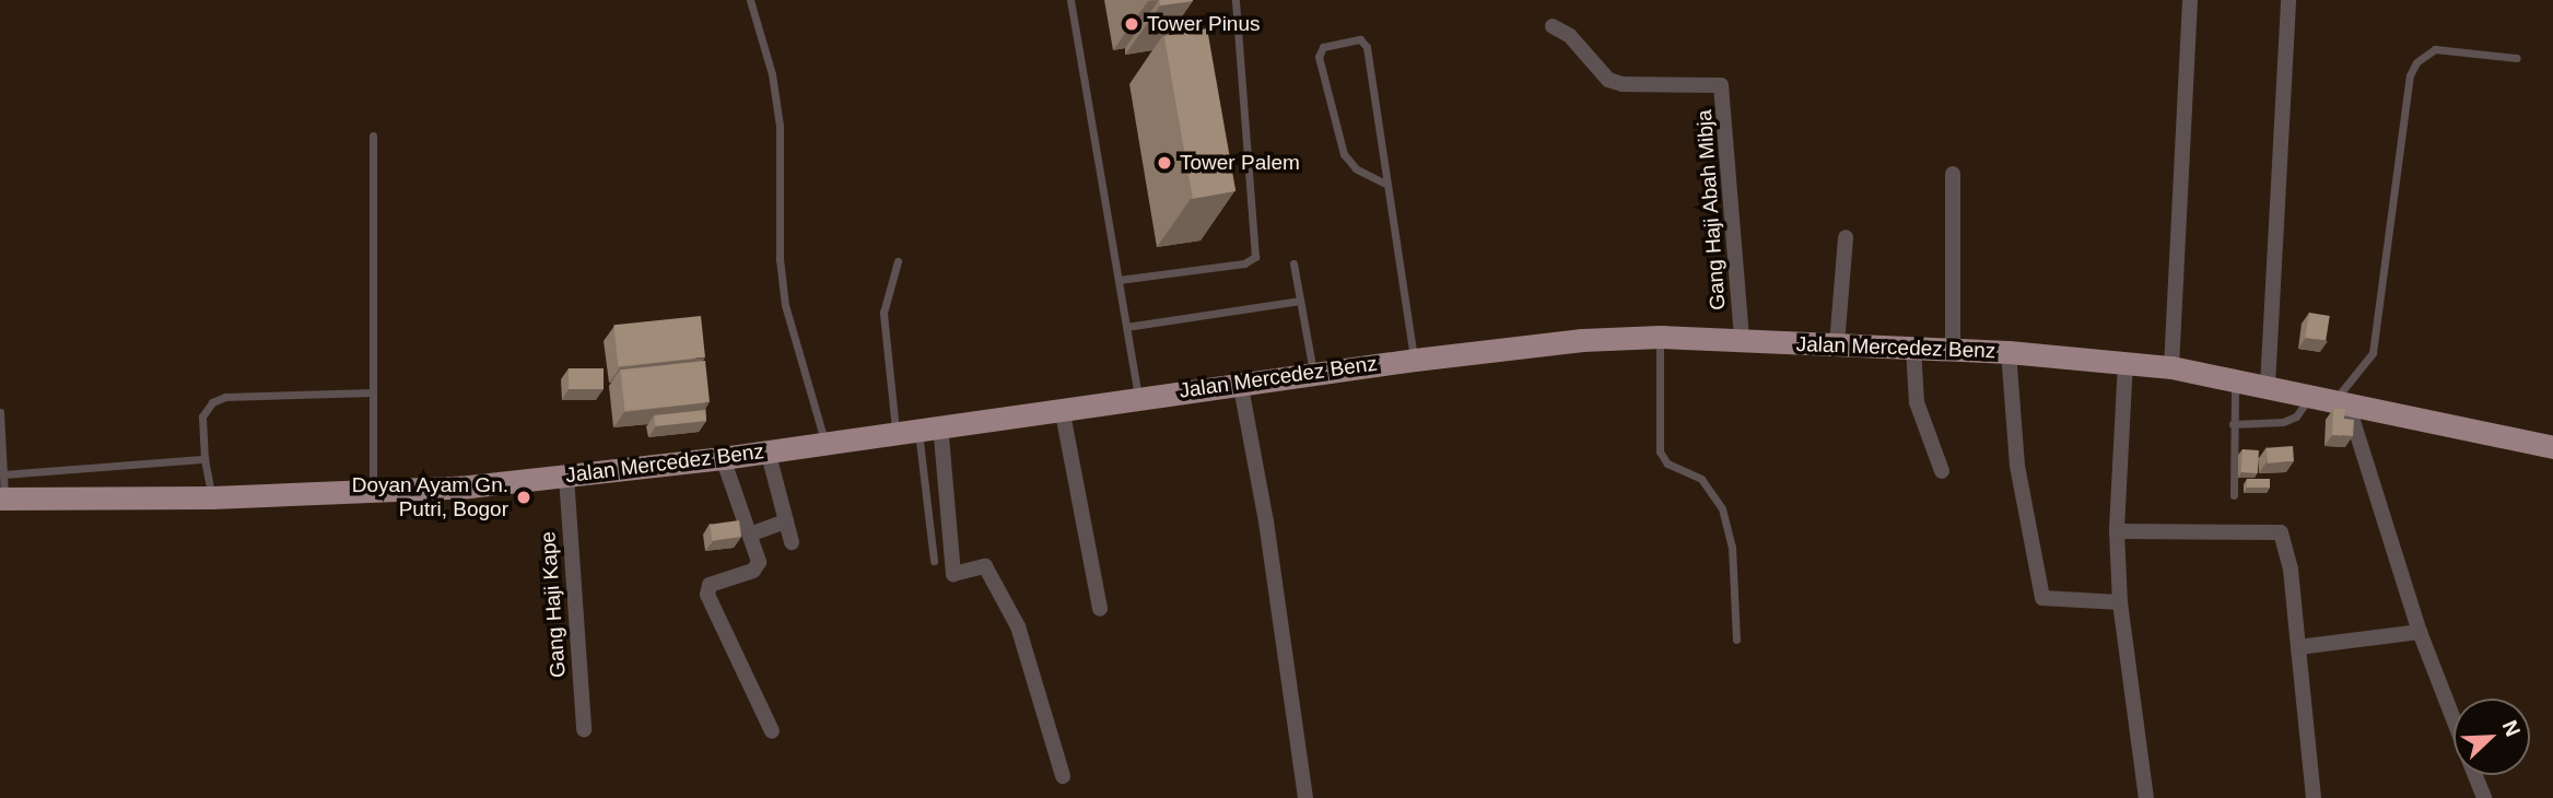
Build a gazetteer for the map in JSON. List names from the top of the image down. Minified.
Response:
{"streets":{"main road":["Jalan Mercedez Benz"],"street":["Gang Haji Abah Mibja","Gang Haji Kape"]},"crossings":[["Gang Haji Abah Mibja","Jalan Mercedez Benz"],["Jalan Mercedez Benz","Gang Haji Kape"]],"places":["Tower Pinus","Tower Palem","Doyan Ayam Gn. Putri, Bogor"],"north":"top right"}
